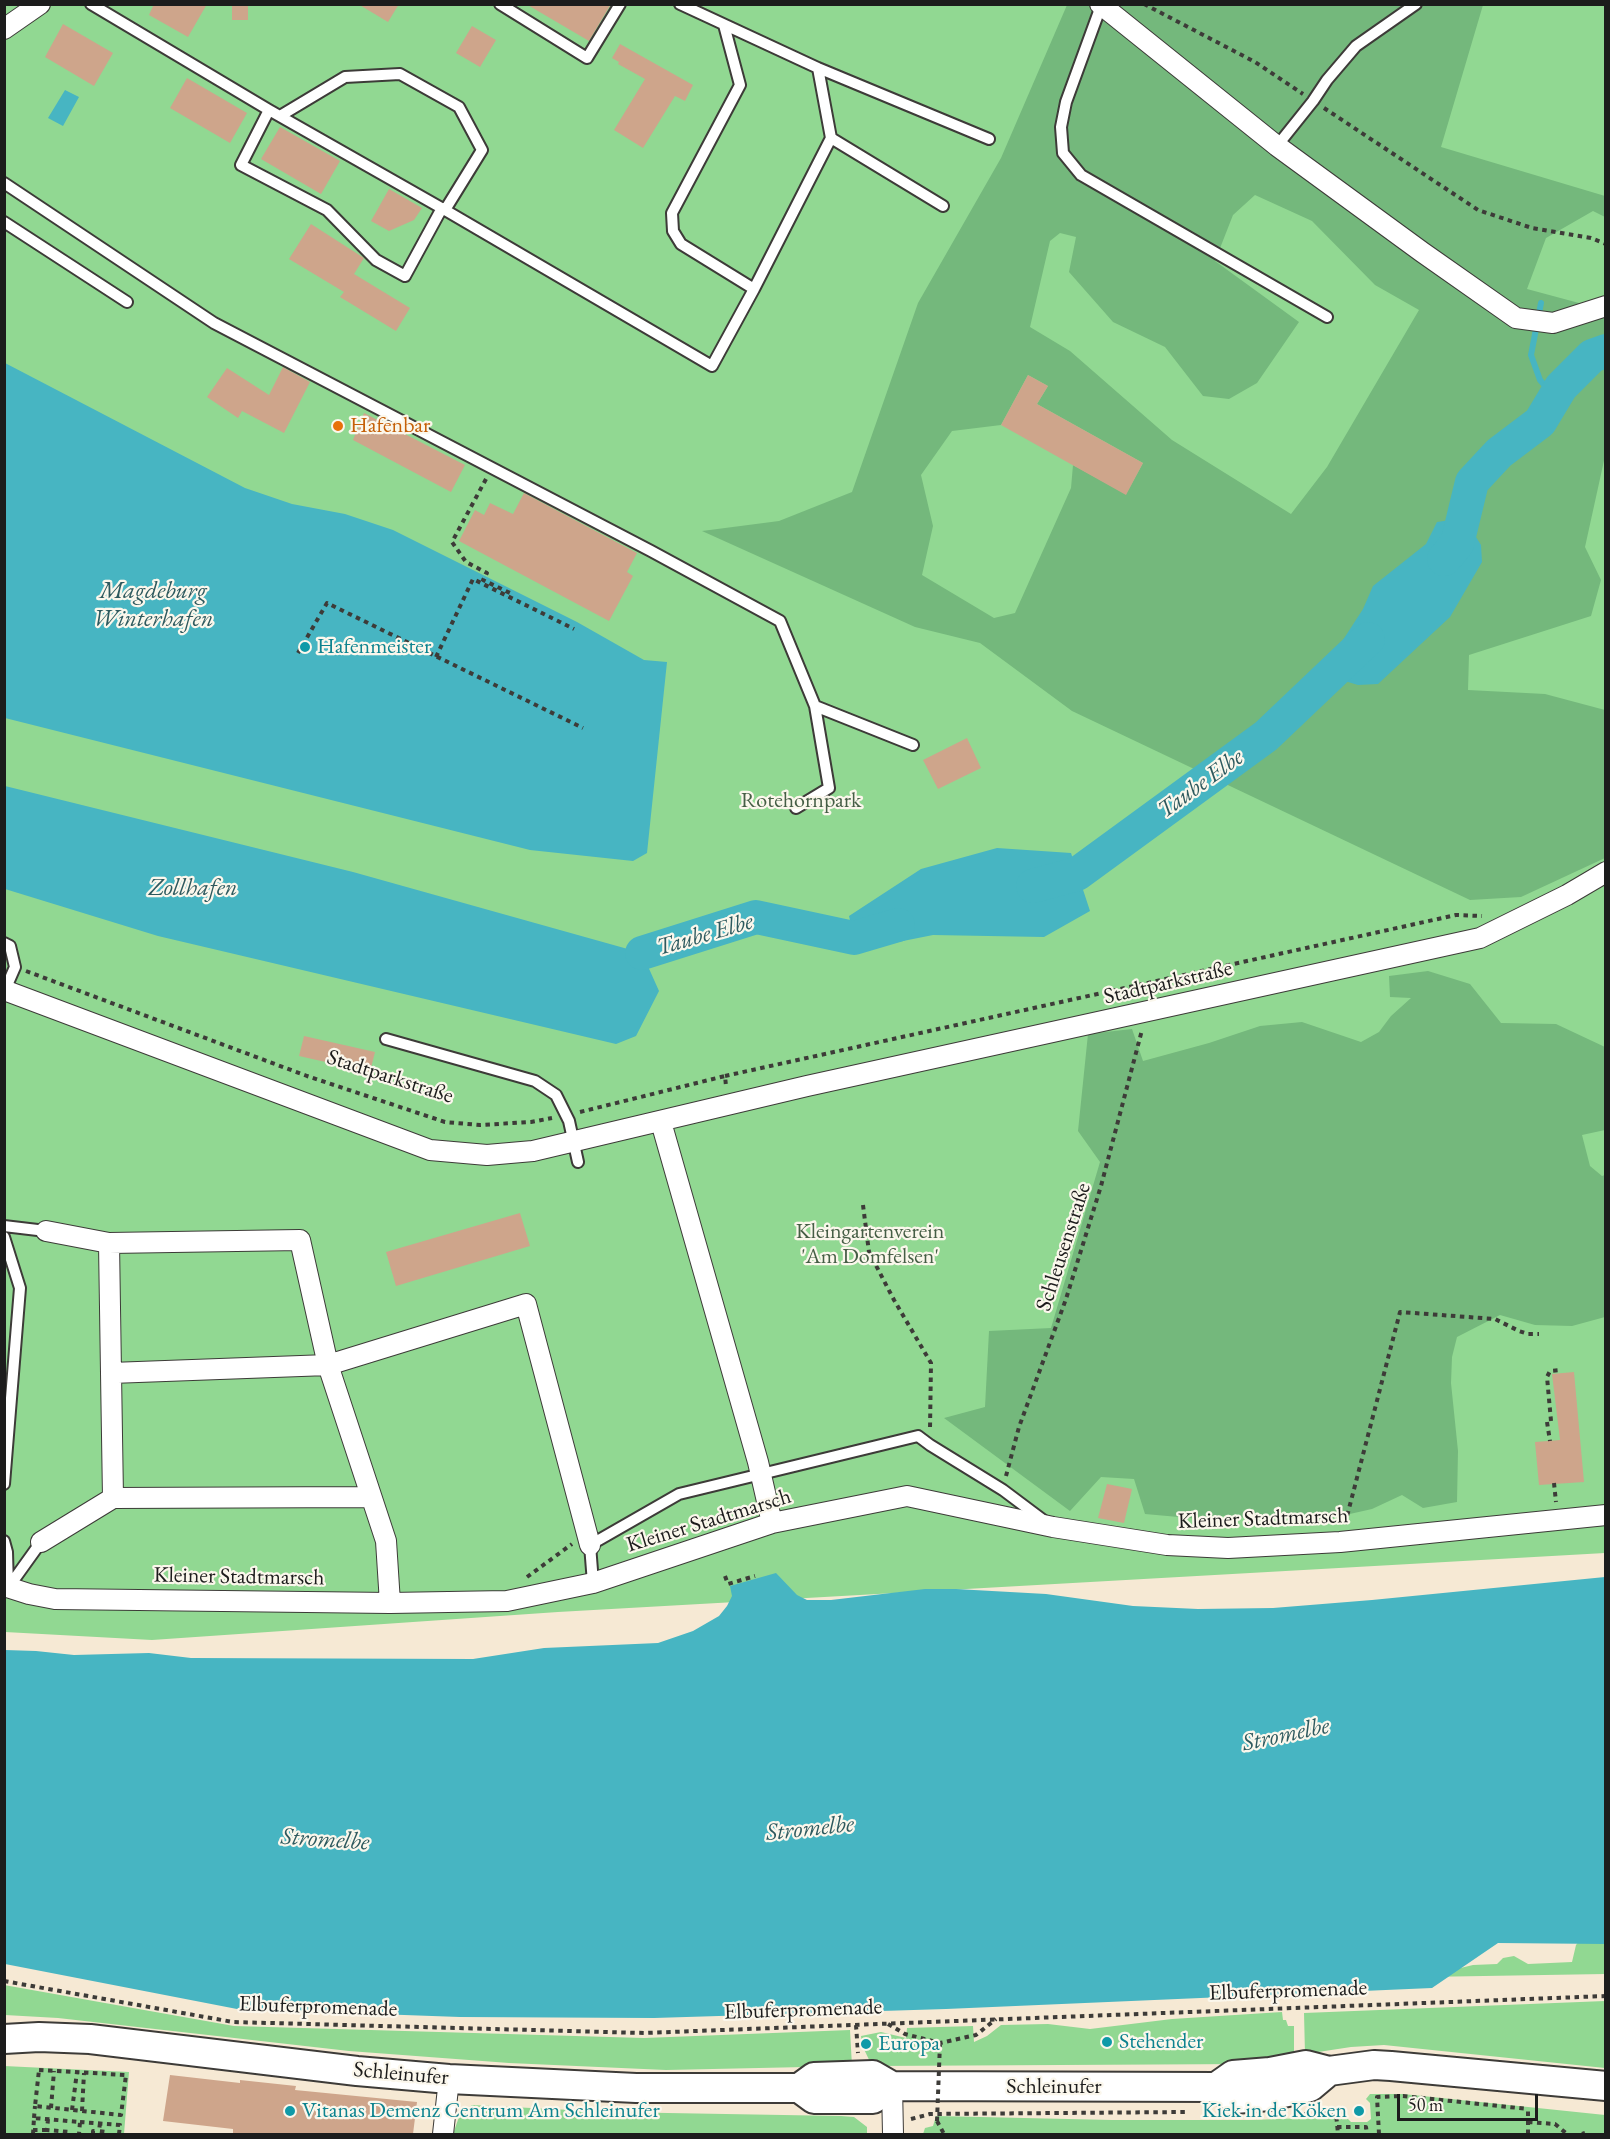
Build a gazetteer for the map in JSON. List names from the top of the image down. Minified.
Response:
{"streets":{"main road":["Schleinufer"],"street":["Stadtparkstraße","Kleiner Stadtmarsch"],"path":["Schleusenstraße","Elbuferpromenade"]},"crossings":[["Stadtparkstraße","Schleusenstraße"]],"water":["Magdeburg Winterhafen","Taube Elbe","Zollhafen","Stromelbe"],"parks":["Rotehornpark","Kleingartenverein 'Am Domfelsen'"],"places":["Hafenbar","Hafenmeister","Stehender","Europa","Vitanas Demenz Centrum Am Schleinufer","Kiek in de Köken"],"scale_bar":"50 m"}
